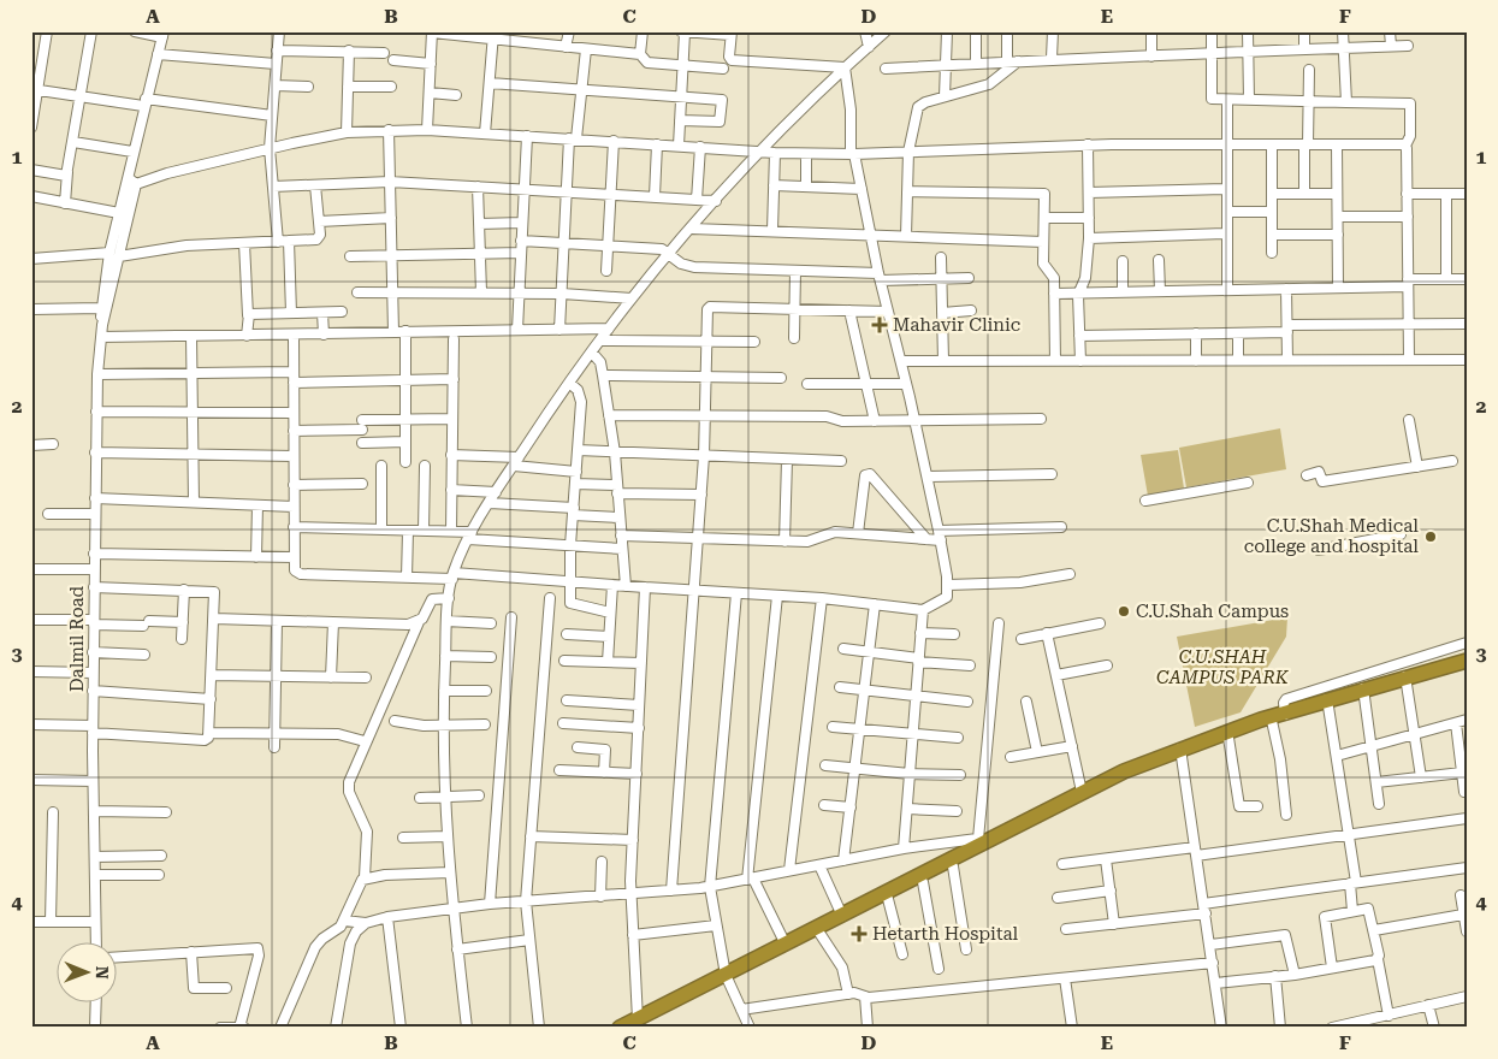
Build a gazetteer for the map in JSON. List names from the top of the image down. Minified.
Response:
{"streets":{"street":["Dalmil Road"]},"parks":["C.U.SHAH CAMPUS PARK"],"places":{"health":["Mahavir Clinic","Hetarth Hospital"],"other":["C.U.Shah Medical college and hospital","C.U.Shah Campus"]},"north":"right","grid":{"columns":["A","B","C","D","E","F"],"rows":["1","2","3","4"]}}
